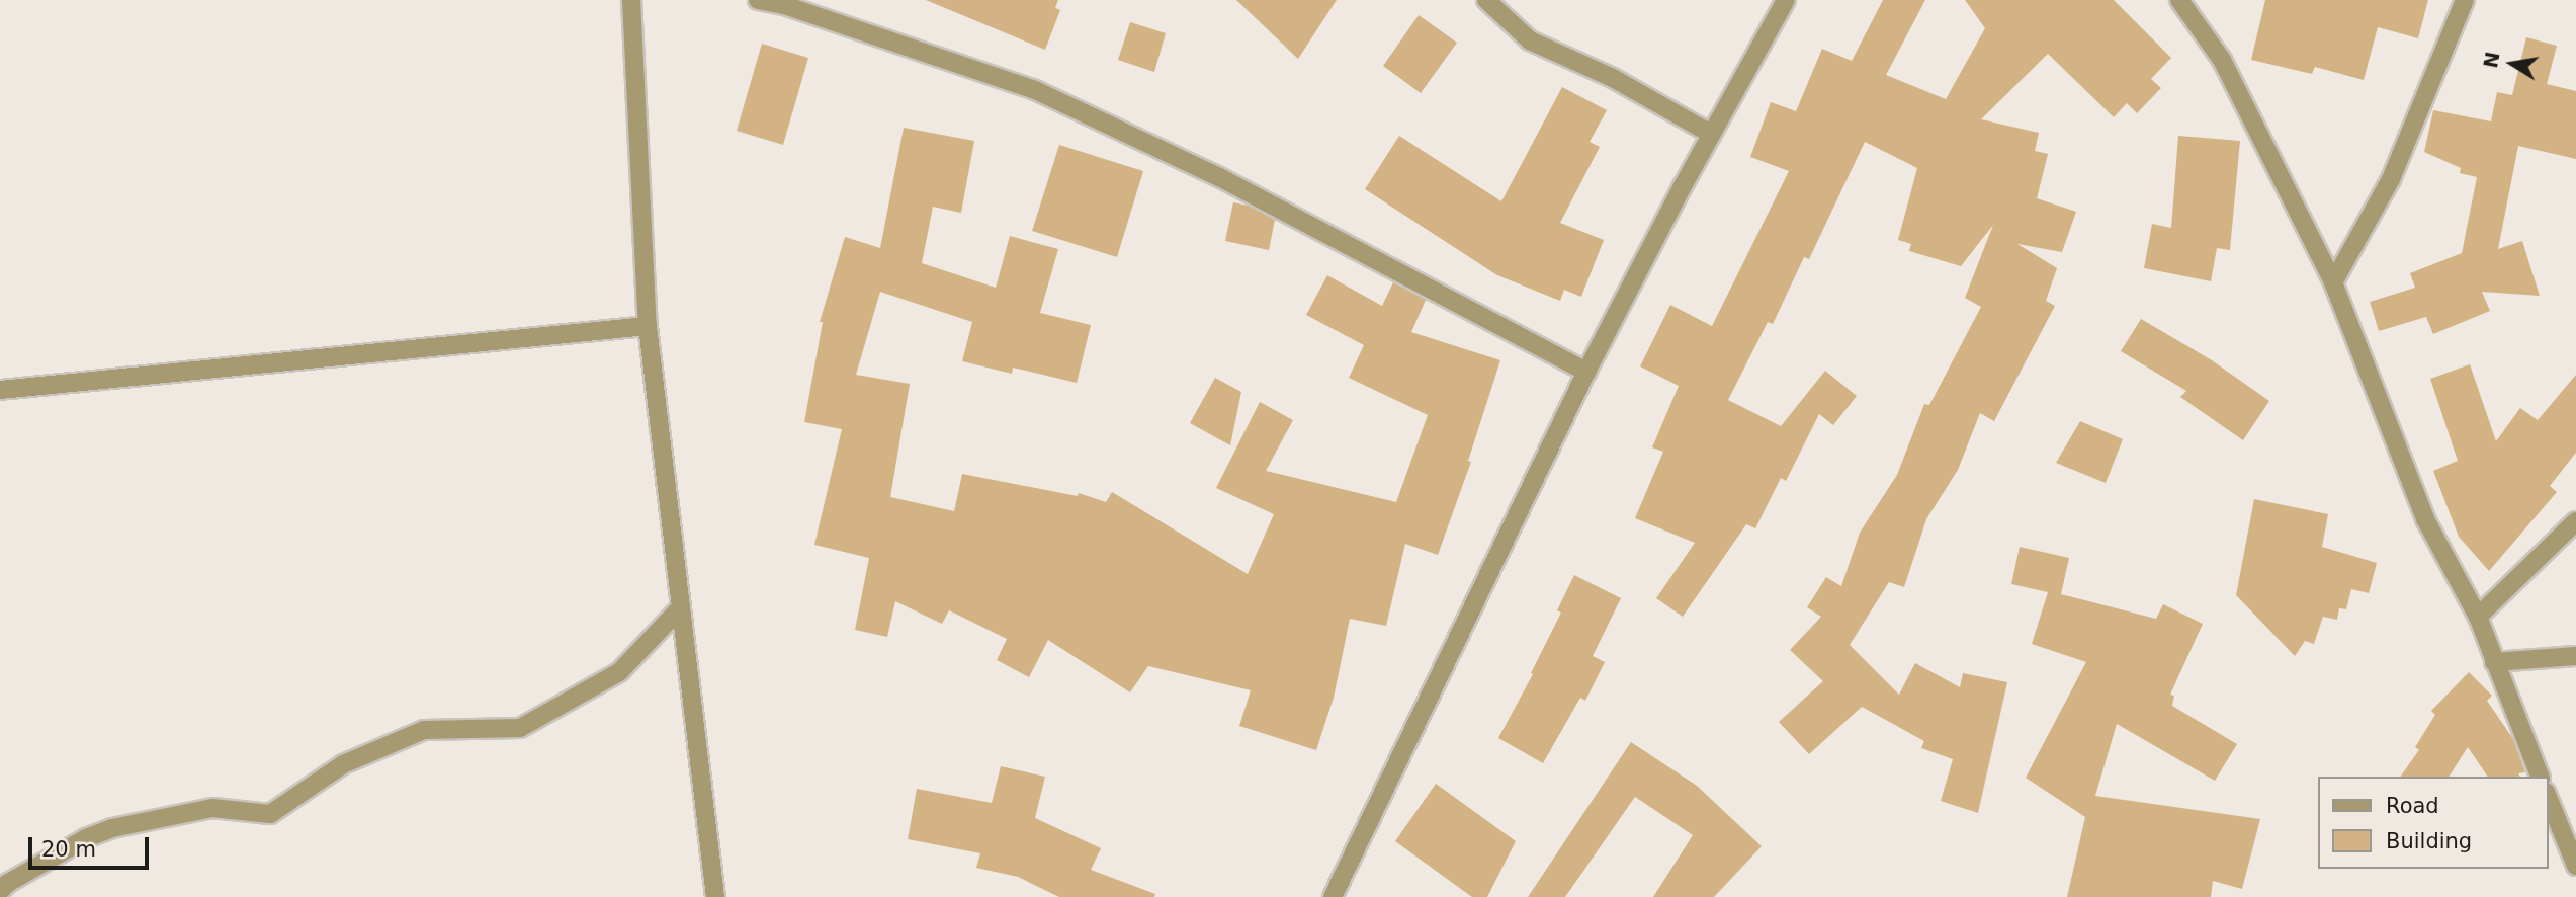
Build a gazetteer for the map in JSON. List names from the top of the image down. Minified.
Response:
{"legend":["Road","Building"],"scale_bar":"20 m","north":"left"}
